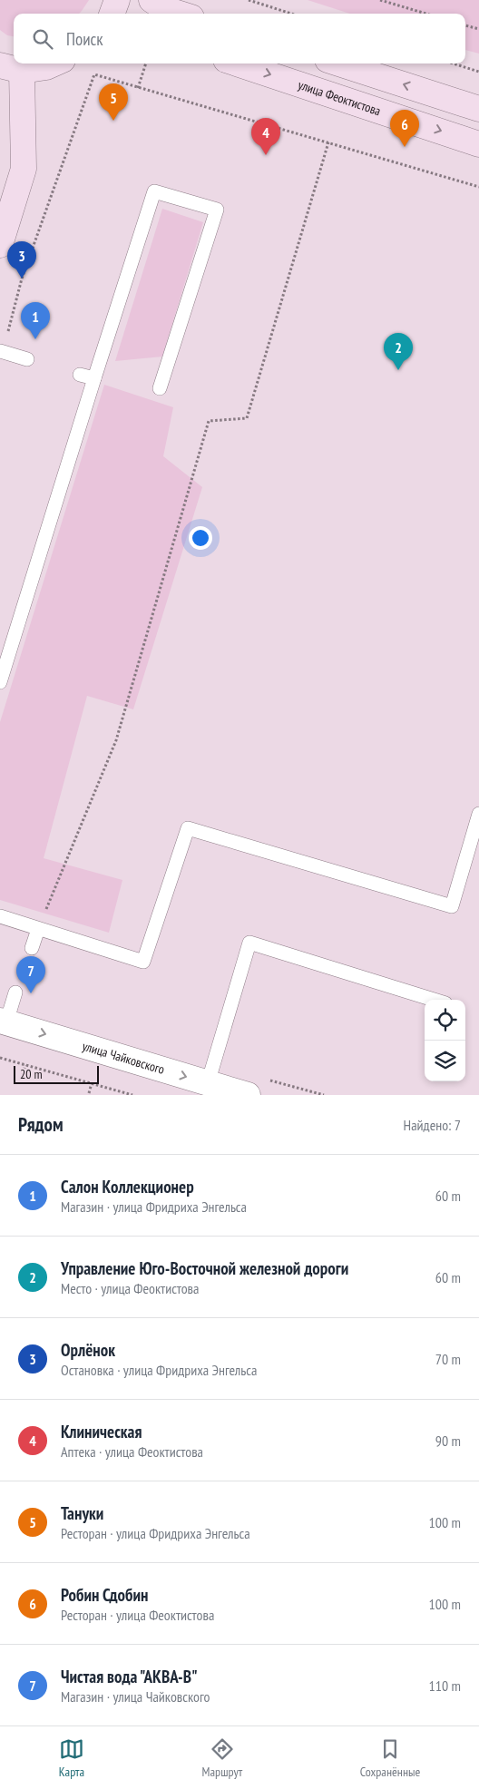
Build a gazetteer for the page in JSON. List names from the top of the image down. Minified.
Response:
{"streets":{"street":["улица Феоктистова","улица Чайковского"]},"one_way":["улица Чайковского"],"scale_bar":"20 m","page":{"search":"Поиск","pins":["5","6","4","3","1","2","7"],"scale":"20 m","heading":["Рядом","Найдено: 7"],"list":[{"mark":"1","name":"Салон Коллекционер","note":"Магазин · улица Фридриха Энгельса","value":"60 m"},{"mark":"2","name":"Управление Юго-Восточной железной дороги","note":"Место · улица Феоктистова","value":"60 m"},{"mark":"3","name":"Орлёнок","note":"Остановка · улица Фридриха Энгельса","value":"70 m"},{"mark":"4","name":"Клиническая","note":"Аптека · улица Феоктистова","value":"90 m"},{"mark":"5","name":"Тануки","note":"Ресторан · улица Фридриха Энгельса","value":"100 m"},{"mark":"6","name":"Робин Сдобин","note":"Ресторан · улица Феоктистова","value":"100 m"},{"mark":"7","name":"Чистая вода \"АКВА-В\"","note":"Магазин · улица Чайковского","value":"110 m"}],"nav":["Карта","Маршрут","Сохранённые"]}}
